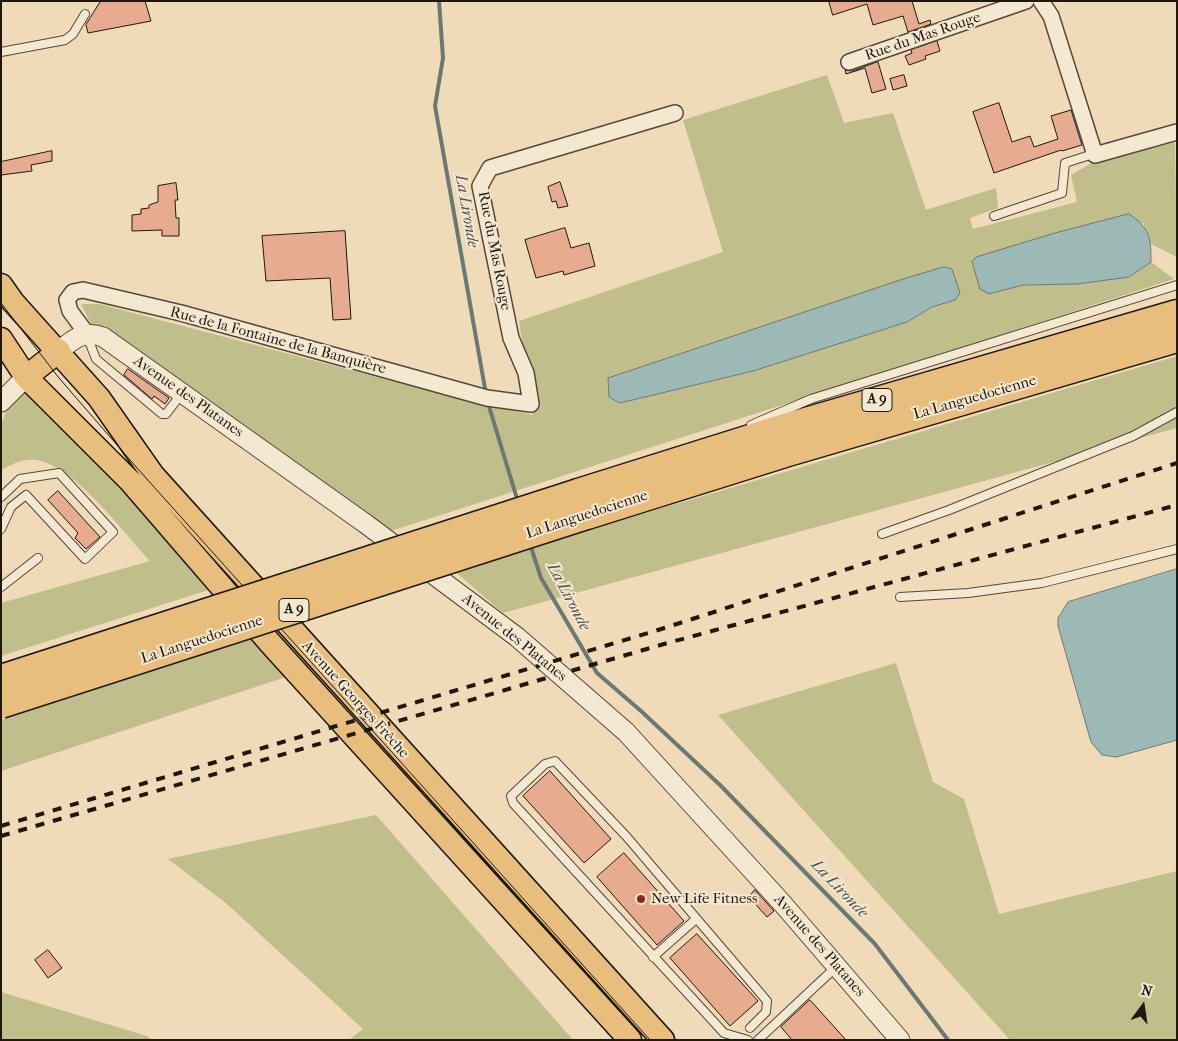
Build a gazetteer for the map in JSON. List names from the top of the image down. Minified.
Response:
{"streets":{"highway":["La Languedocienne","A 9"],"main road":["Avenue Georges Frêche"],"street":["Rue du Mas Rouge","Rue de la Fontaine de la Banquière","Avenue des Platanes"]},"crossings":[["Rue du Mas Rouge","Rue de la Fontaine de la Banquière"],["Rue de la Fontaine de la Banquière","Avenue des Platanes"]],"water":["La Lironde"],"places":["New Life Fitness"],"north":"top"}
